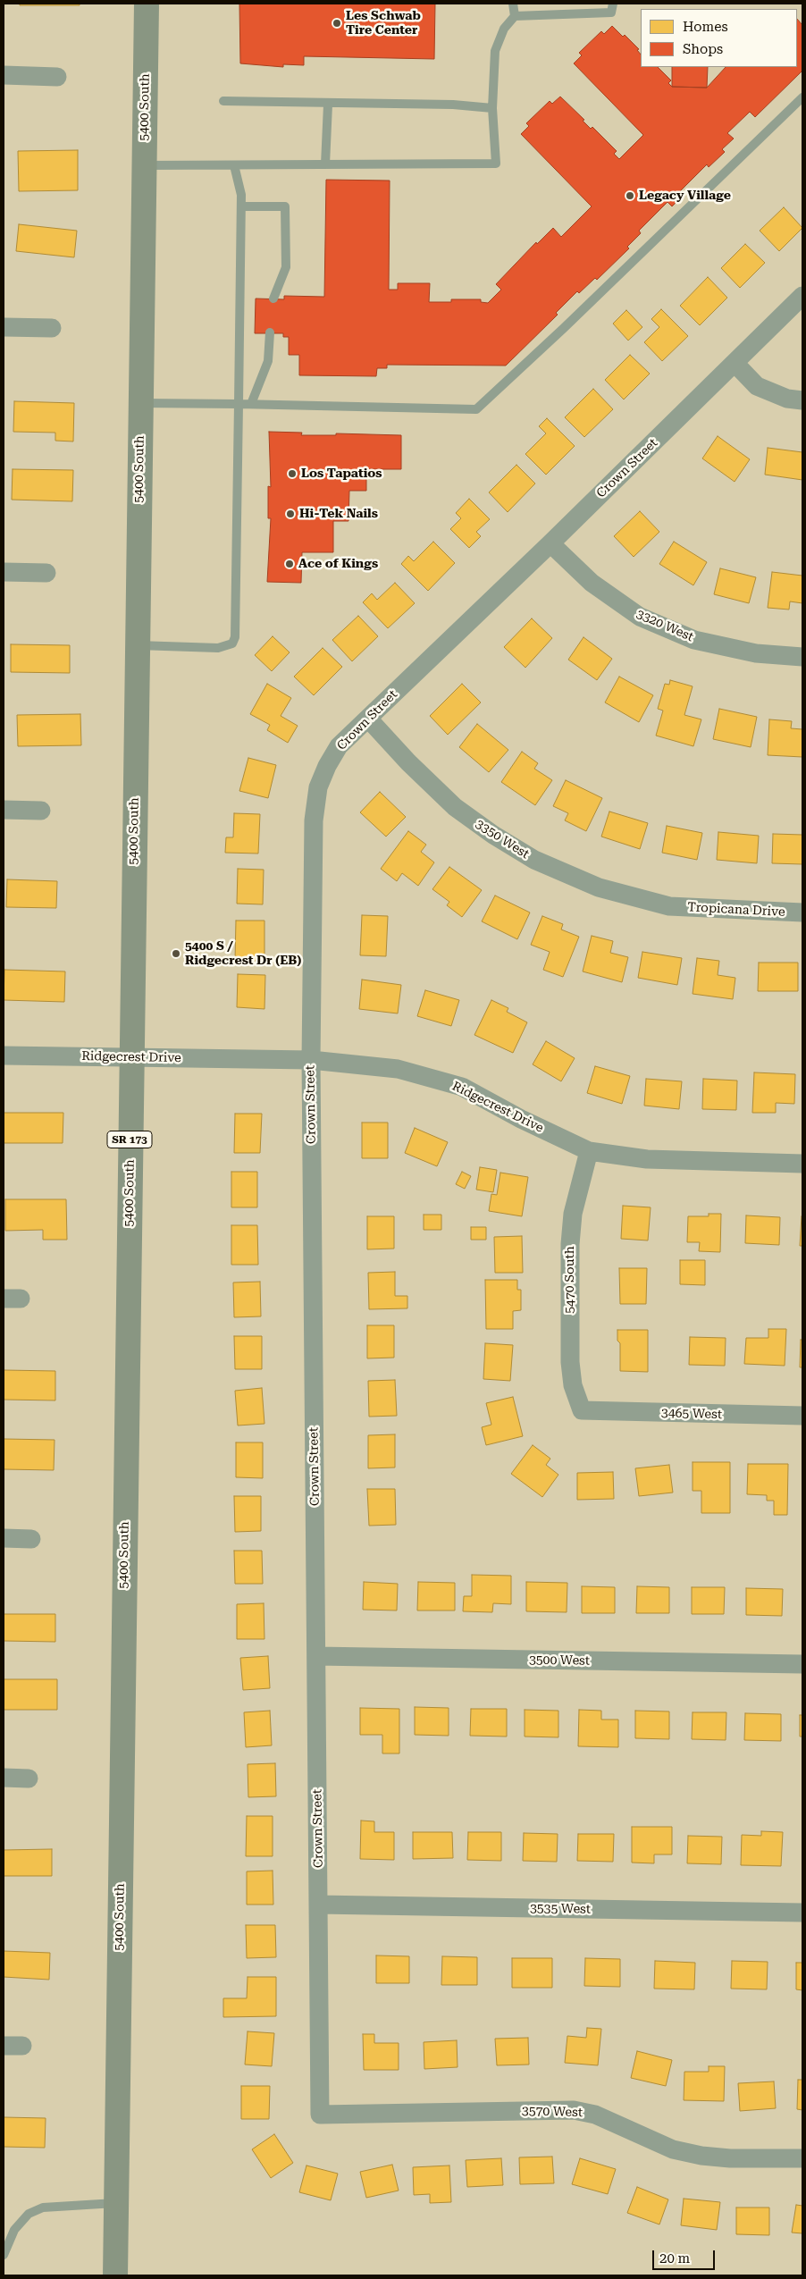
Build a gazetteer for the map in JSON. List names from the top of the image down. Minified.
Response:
{"streets":{"main road":["5400 South","SR 173"],"street":["Crown Street","3320 West","3350 West","Tropicana Drive","Ridgecrest Drive","5470 South","3465 West","3500 West","3535 West","3570 West"]},"crossings":[["5400 South","Ridgecrest Drive"],["Crown Street","3320 West"],["Crown Street","3350 West"],["Crown Street","Ridgecrest Drive"],["Crown Street","3500 West"],["Crown Street","3535 West"],["Crown Street","3570 West"],["3350 West","Tropicana Drive"],["Ridgecrest Drive","5470 South"],["5470 South","3465 West"]],"places":["Les Schwab Tire Center","Legacy Village","Los Tapatios","Hi-Tek Nails","Ace of Kings","5400 S / Ridgecrest Dr (EB)"],"legend":["Homes","Shops"],"scale_bar":"20 m"}
